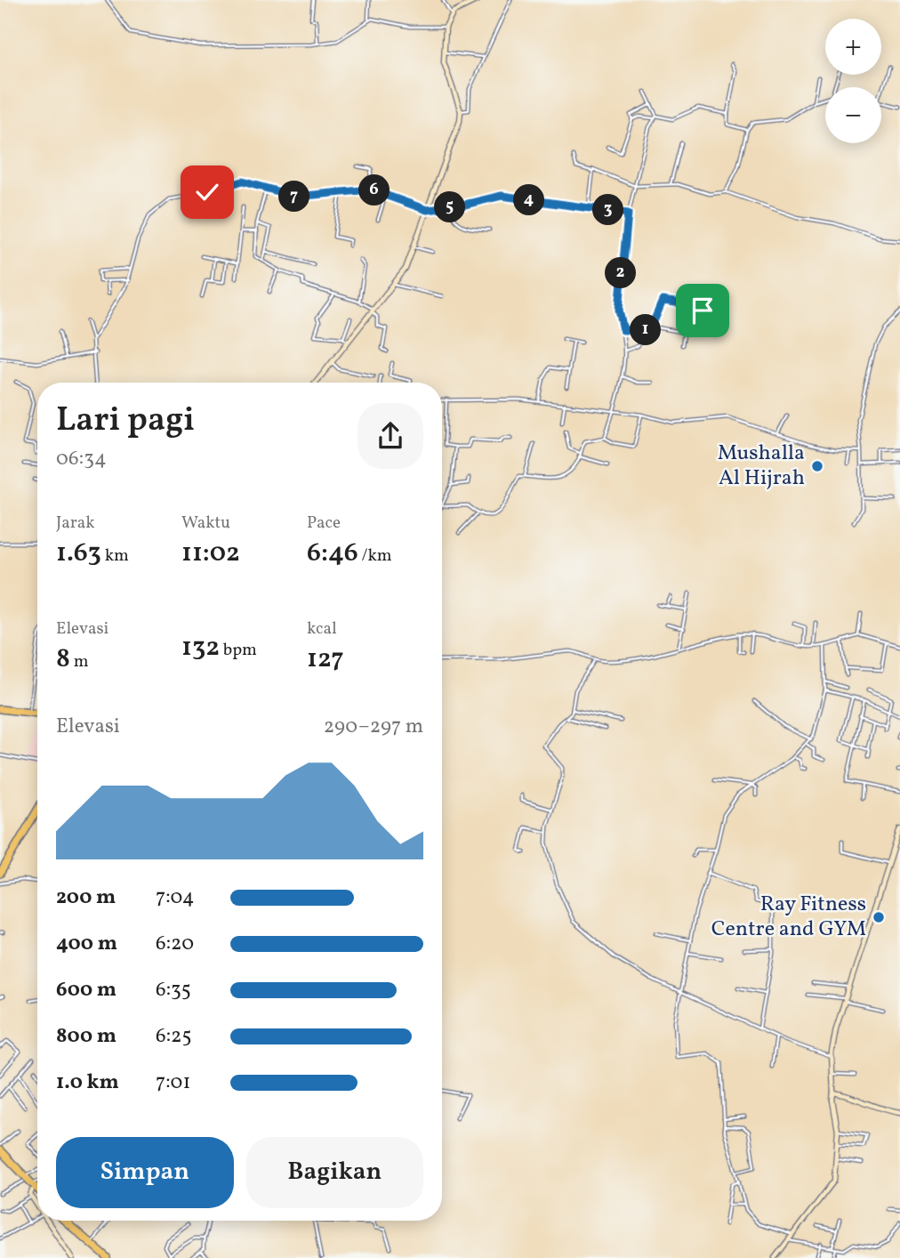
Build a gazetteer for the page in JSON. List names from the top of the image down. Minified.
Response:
{"places":["Mushalla Al Hijrah","Ray Fitness Centre and GYM"],"page":{"map_buttons":["+","−"],"pins":["6","7","4","5","3","2","1"],"heading":["Lari pagi","06:34"],"stats":[["Jarak","1.63 km"],["Waktu","11:02"],["Pace","6:46 /km"],["Elevasi","8 m"],["132 bpm"],["kcal","127"]],"chart":["Elevasi","290–297 m"],"list":[{"name":"200 m","note":"7:04"},{"name":"400 m","note":"6:20"},{"name":"600 m","note":"6:35"},{"name":"800 m","note":"6:25"},{"name":"1.0 km","note":"7:01"}],"buttons":["Simpan","Bagikan"]}}
